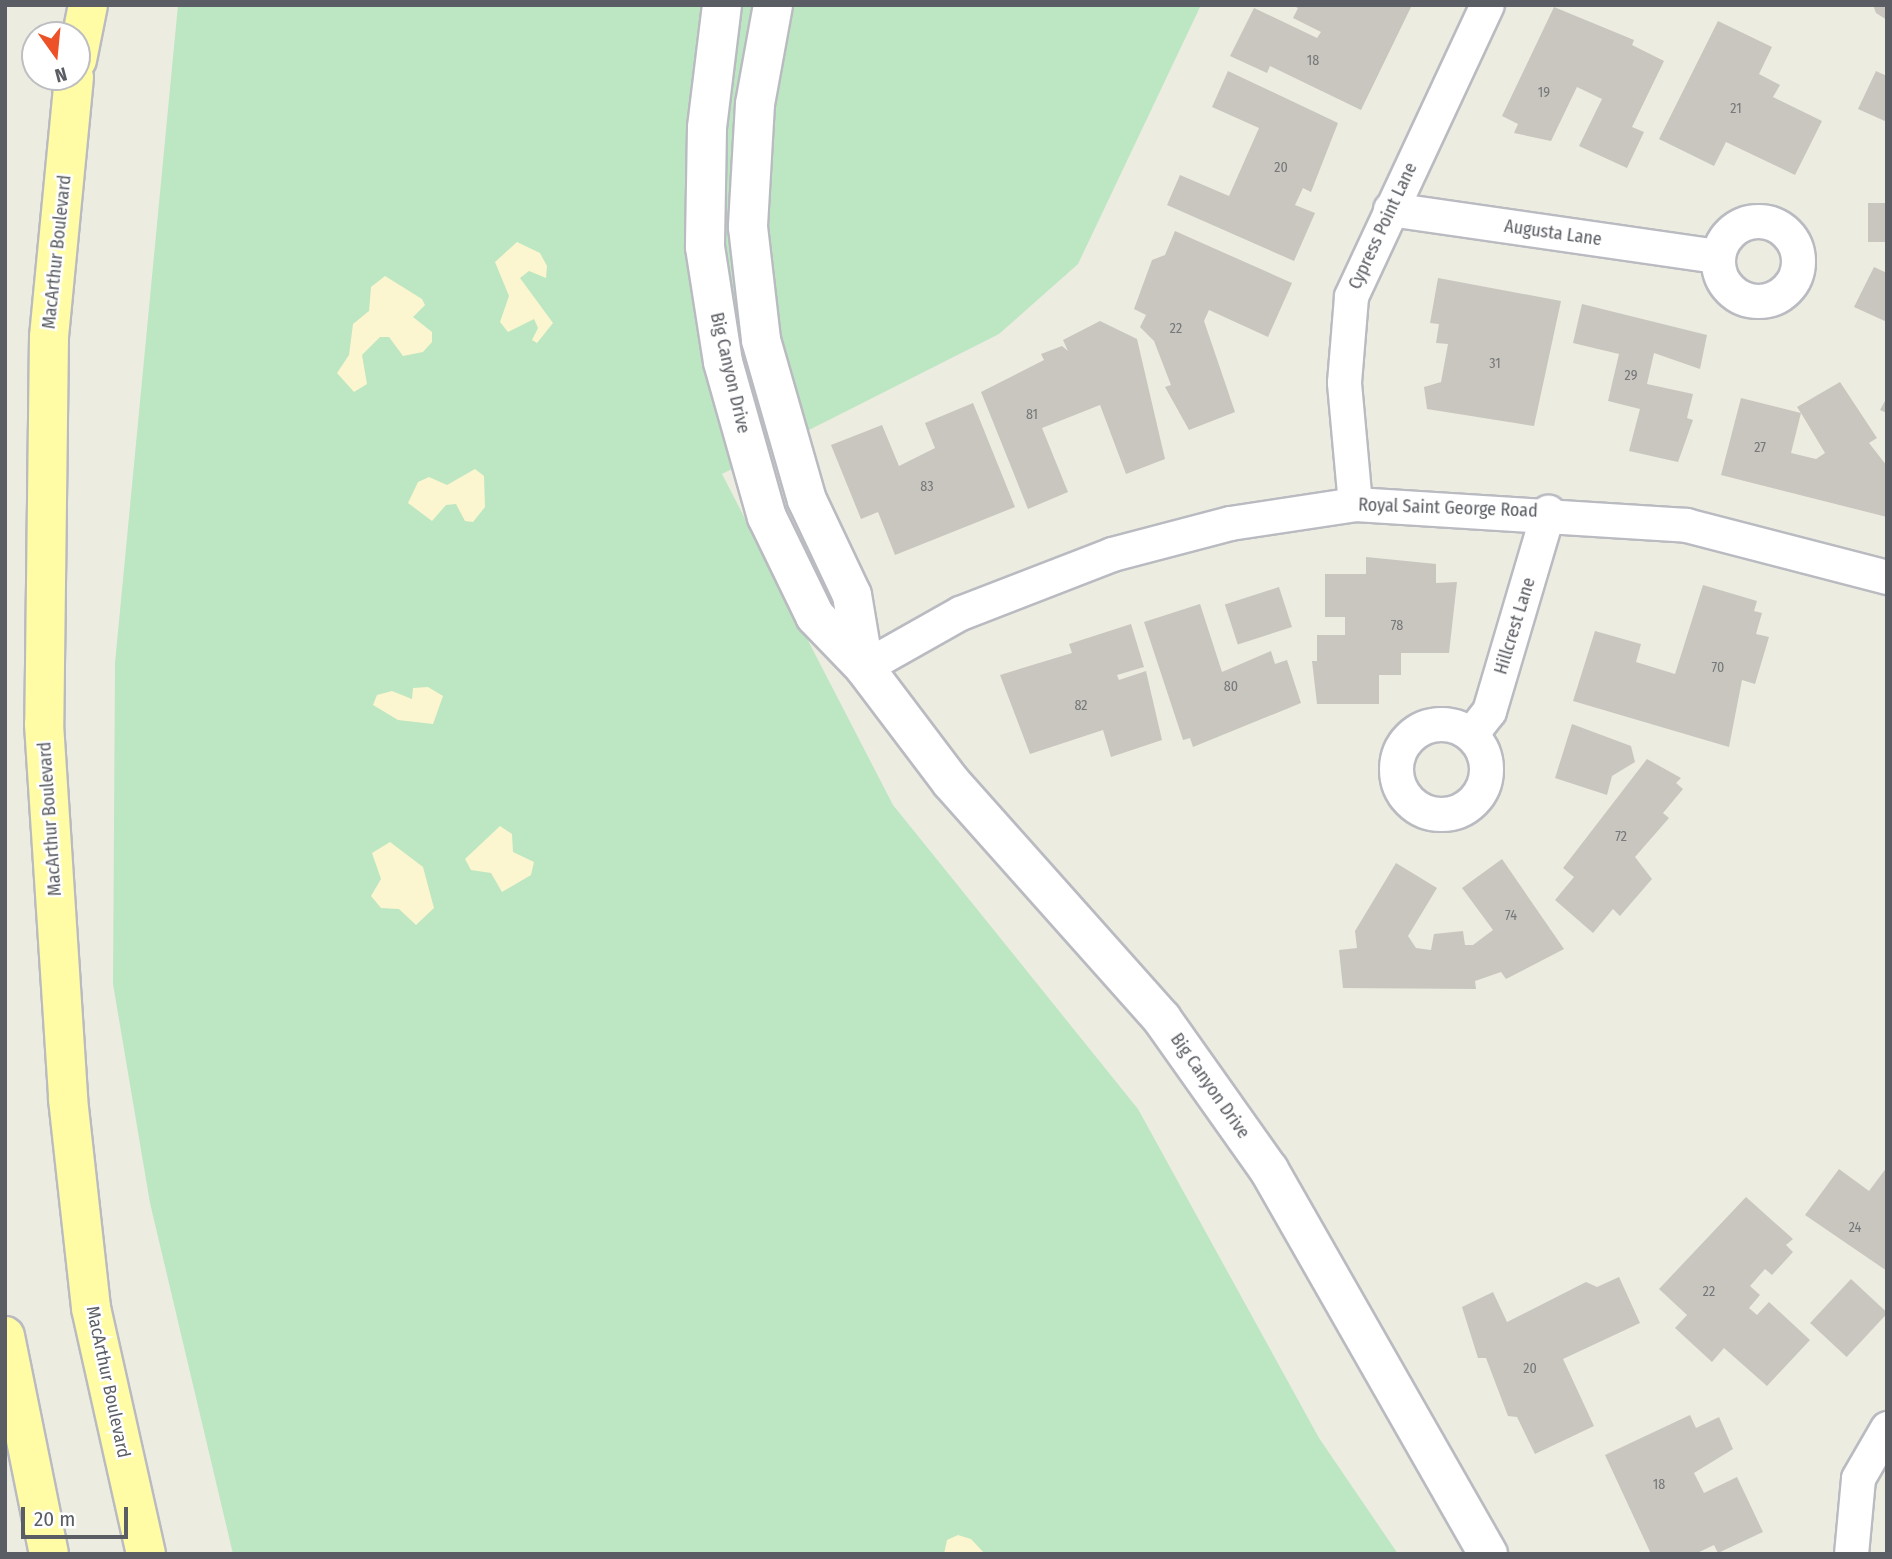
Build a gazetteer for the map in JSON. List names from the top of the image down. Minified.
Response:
{"streets":{"main road":["MacArthur Boulevard"],"street":["Cypress Point Lane","Augusta Lane","Big Canyon Drive","Royal Saint George Road","Hillcrest Lane"]},"crossings":[["Cypress Point Lane","Augusta Lane"],["Cypress Point Lane","Royal Saint George Road"],["Big Canyon Drive","Royal Saint George Road"],["Royal Saint George Road","Hillcrest Lane"]],"house_numbers":["18","19","21","20","22","31","29","81","27","83","78","70","80","82","72","74","24","22","20","18"],"scale_bar":"20 m","north":"bottom"}
